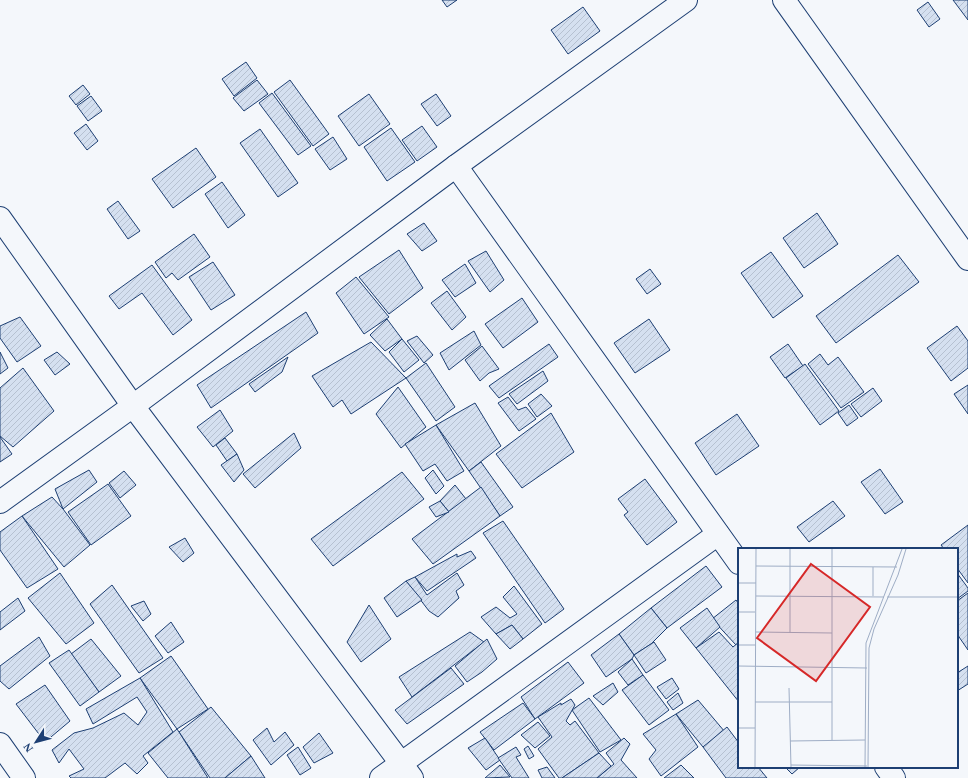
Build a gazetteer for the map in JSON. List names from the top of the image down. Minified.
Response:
{"north":"bottom left"}
